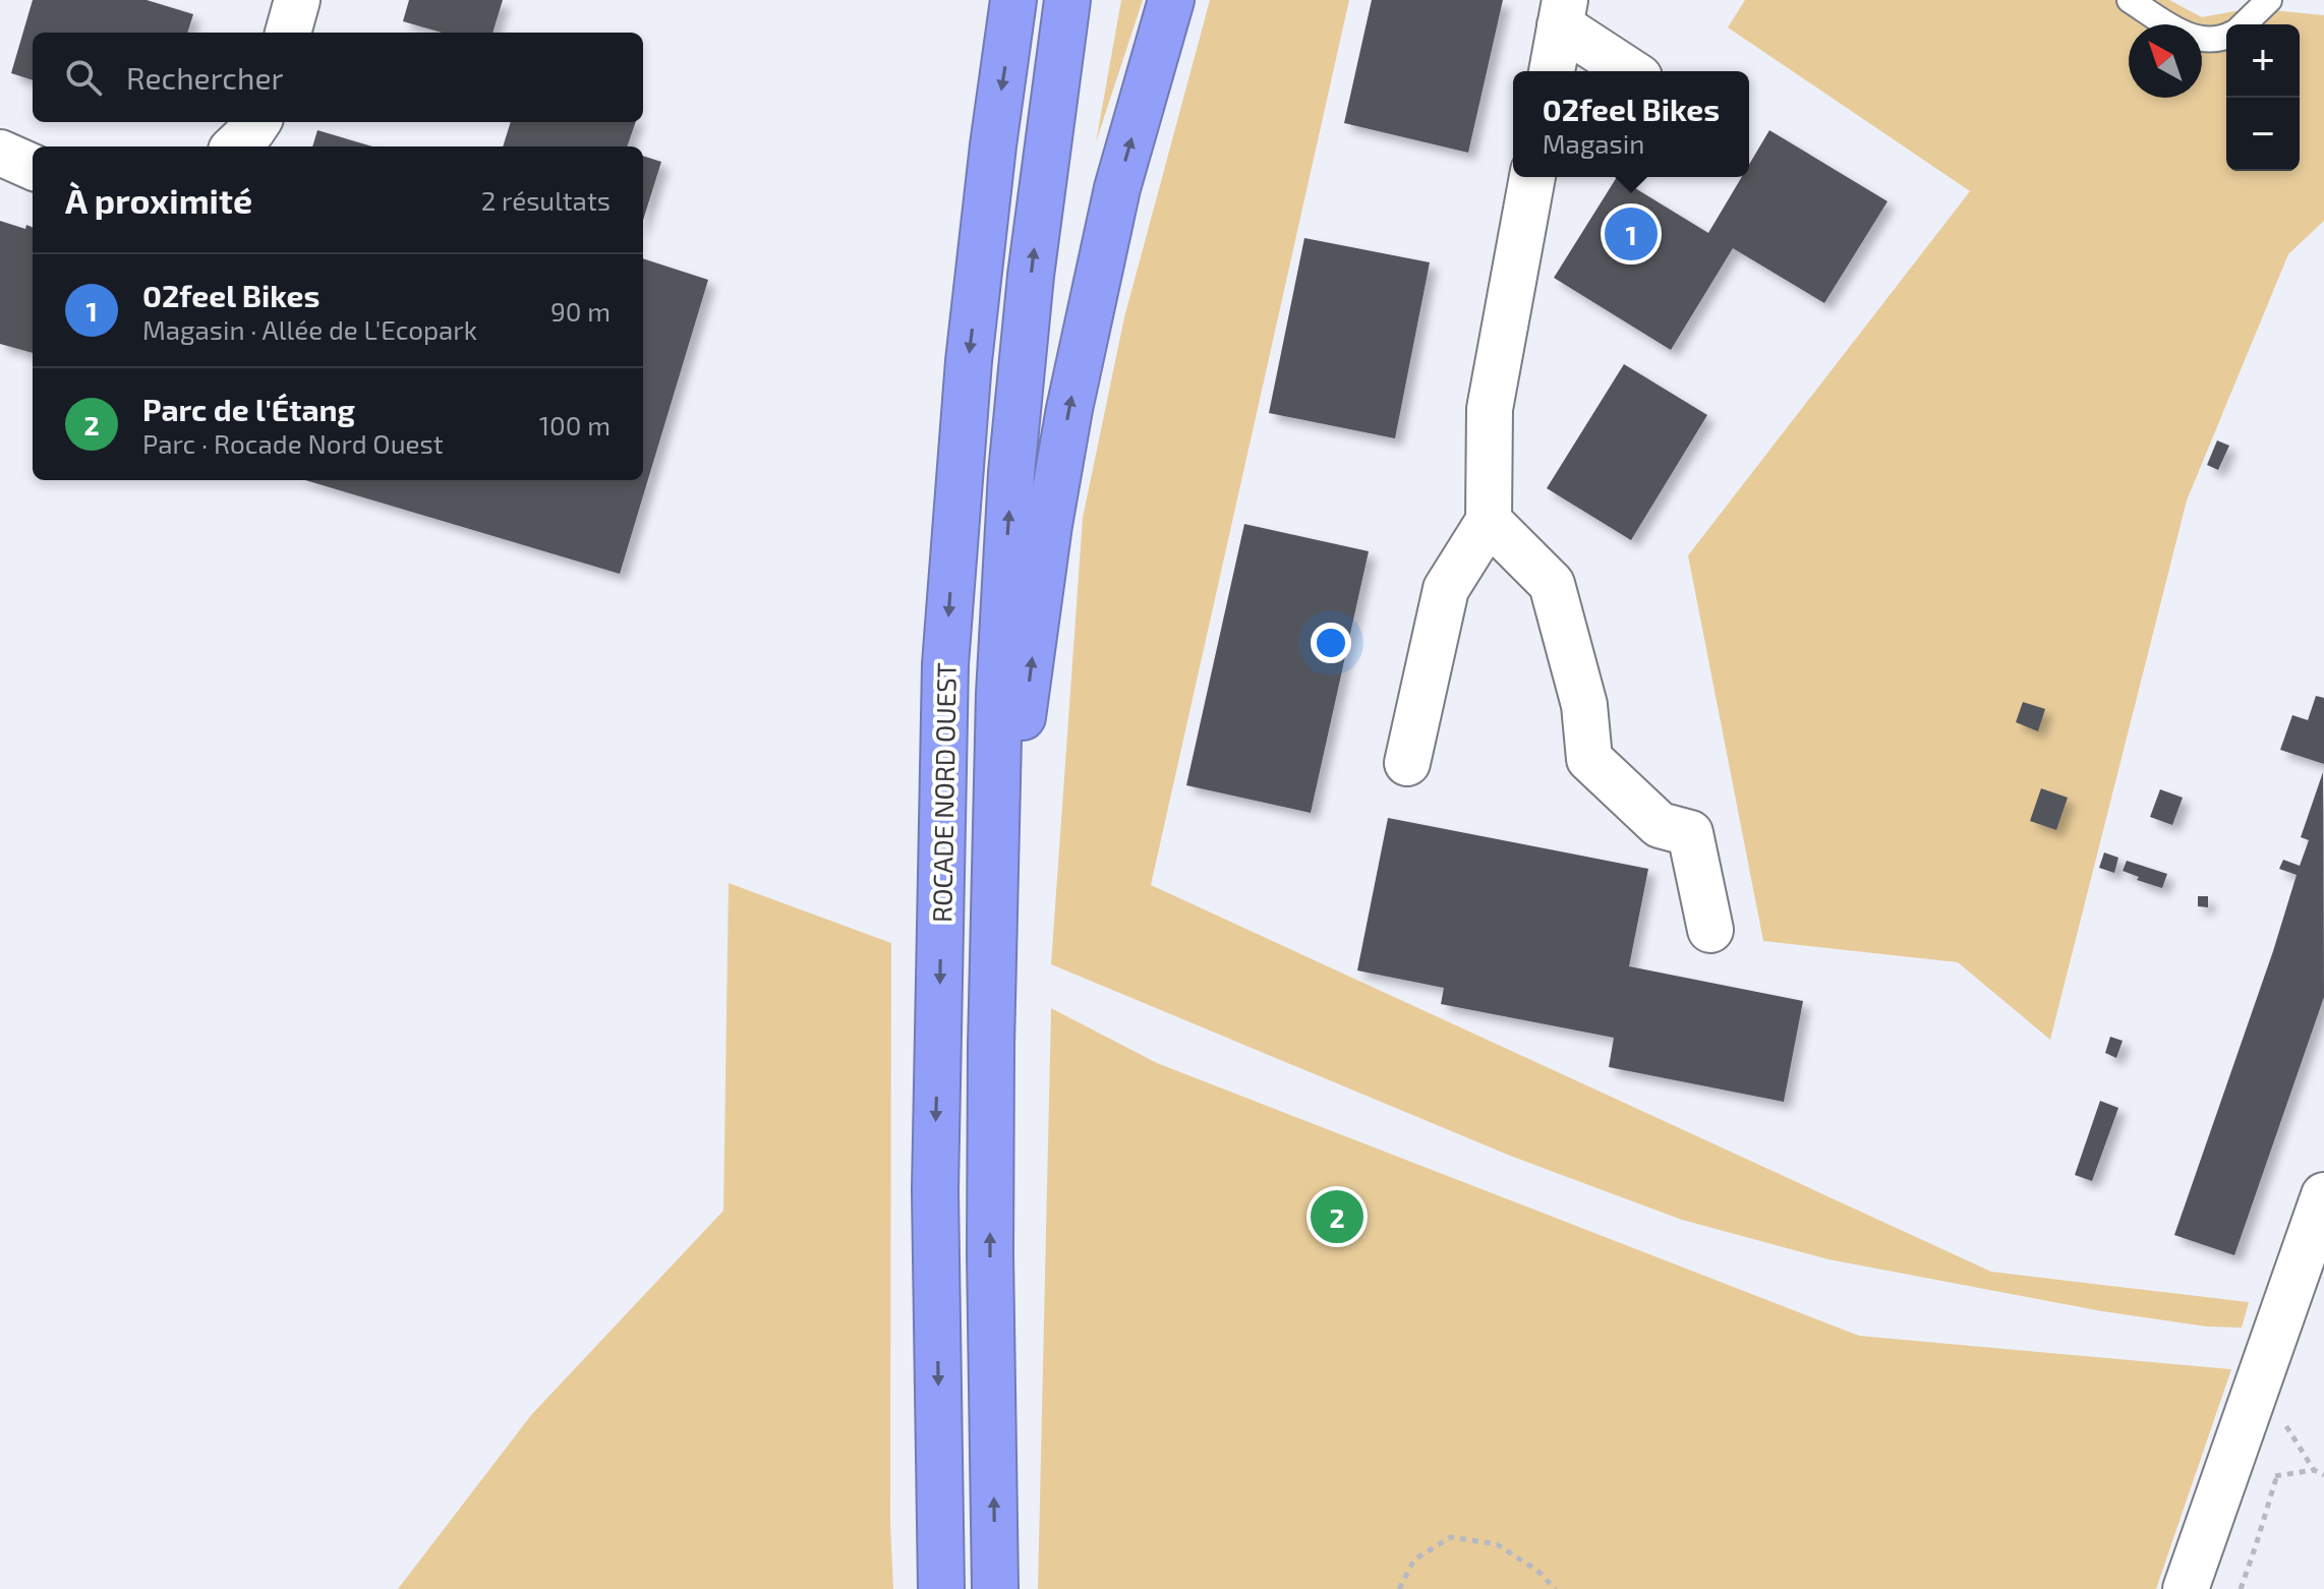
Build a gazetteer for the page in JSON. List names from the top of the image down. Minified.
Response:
{"streets":{"highway":["ROCADE NORD OUEST"]},"north":"top left","page":{"map_buttons":["+","−"],"search":"Rechercher","popup":["02feel Bikes","Magasin"],"heading":["À proximité","2 résultats"],"pins":["1","2"],"list":[{"mark":"1","name":"02feel Bikes","note":"Magasin · Allée de L'Ecopark","value":"90 m"},{"mark":"2","name":"Parc de l'Étang","note":"Parc · Rocade Nord Ouest","value":"100 m"}]}}
